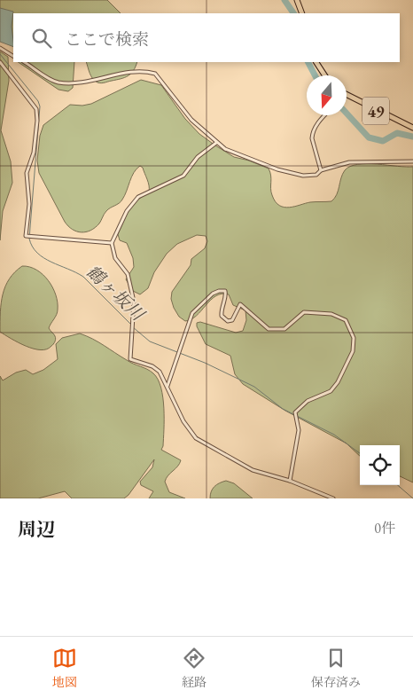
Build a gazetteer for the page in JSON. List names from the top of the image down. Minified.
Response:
{"streets":{"main road":["49"]},"water":["鶴ヶ坂川"],"north":"bottom","page":{"search":"ここで検索","heading":["周辺","0件"],"nav":["地図","経路","保存済み"]}}
